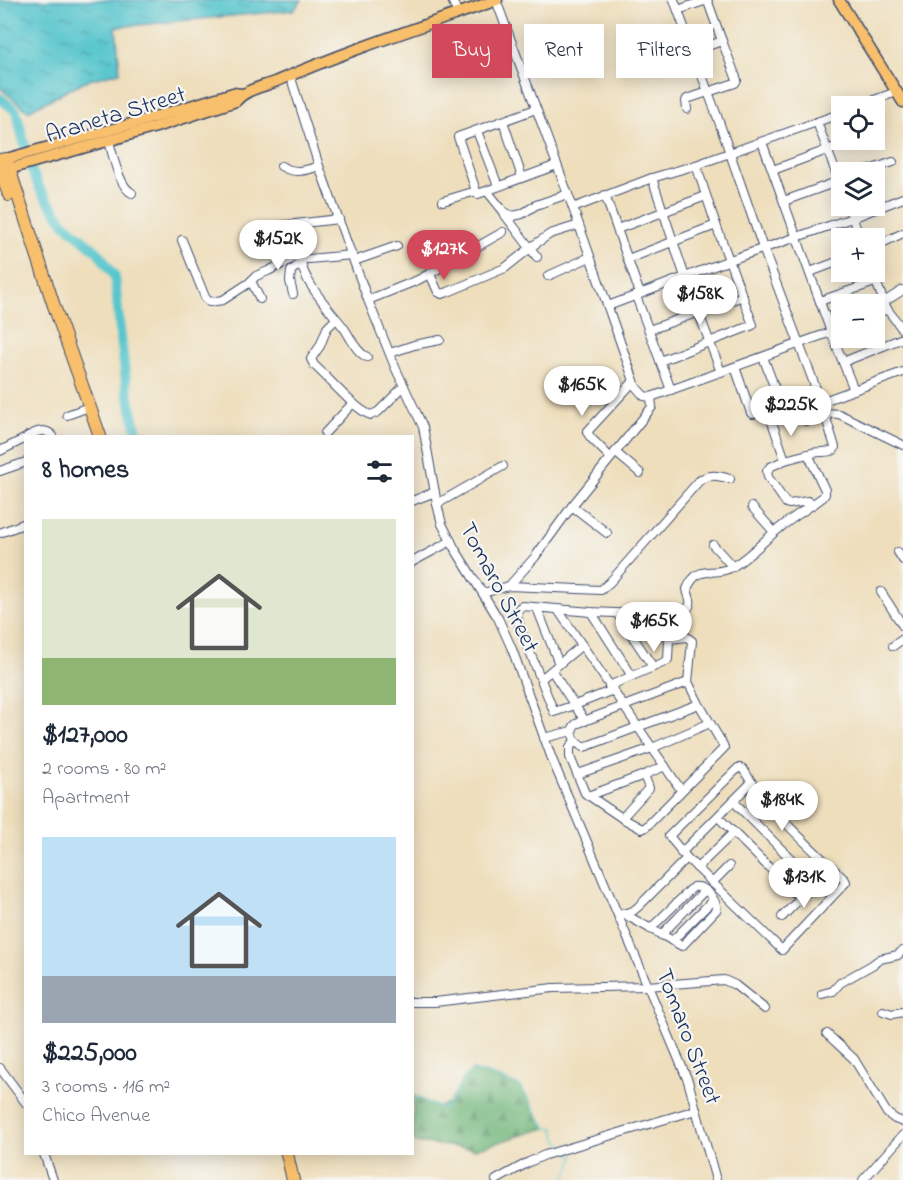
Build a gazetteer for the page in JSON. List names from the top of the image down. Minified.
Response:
{"streets":{"main road":["Araneta Street"],"street":["Tomaro Street"]},"crossings":[["Araneta Street","Tomaro Street"]],"page":{"chip":["Buy","Rent","Filters"],"map_buttons":["+","−"],"price":["$152K","$127K","$158K","$165K","$225K","$165K","$184K","$131K"],"heading":"8 homes","list":[{"name":"$127,000","note":"2 rooms · 80 m² · Apartment"},{"name":"$225,000","note":"3 rooms · 116 m² · Chico Avenue"}]}}
